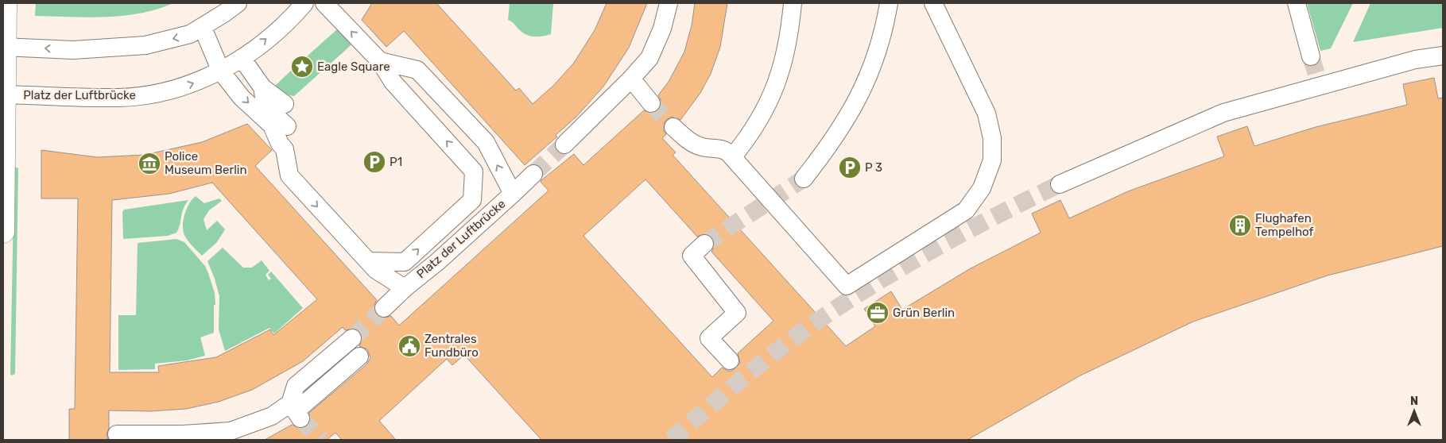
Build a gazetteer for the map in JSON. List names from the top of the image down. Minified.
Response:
{"streets":{"street":["Platz der Luftbrücke"]},"places":{"place":["Eagle Square"],"parking":["P1","P 3"],"museum":["Police Museum Berlin"],"building":["Flughafen Tempelhof"],"office":["Grün Berlin"],"public building":["Zentrales Fundbüro"]},"north":"top"}
